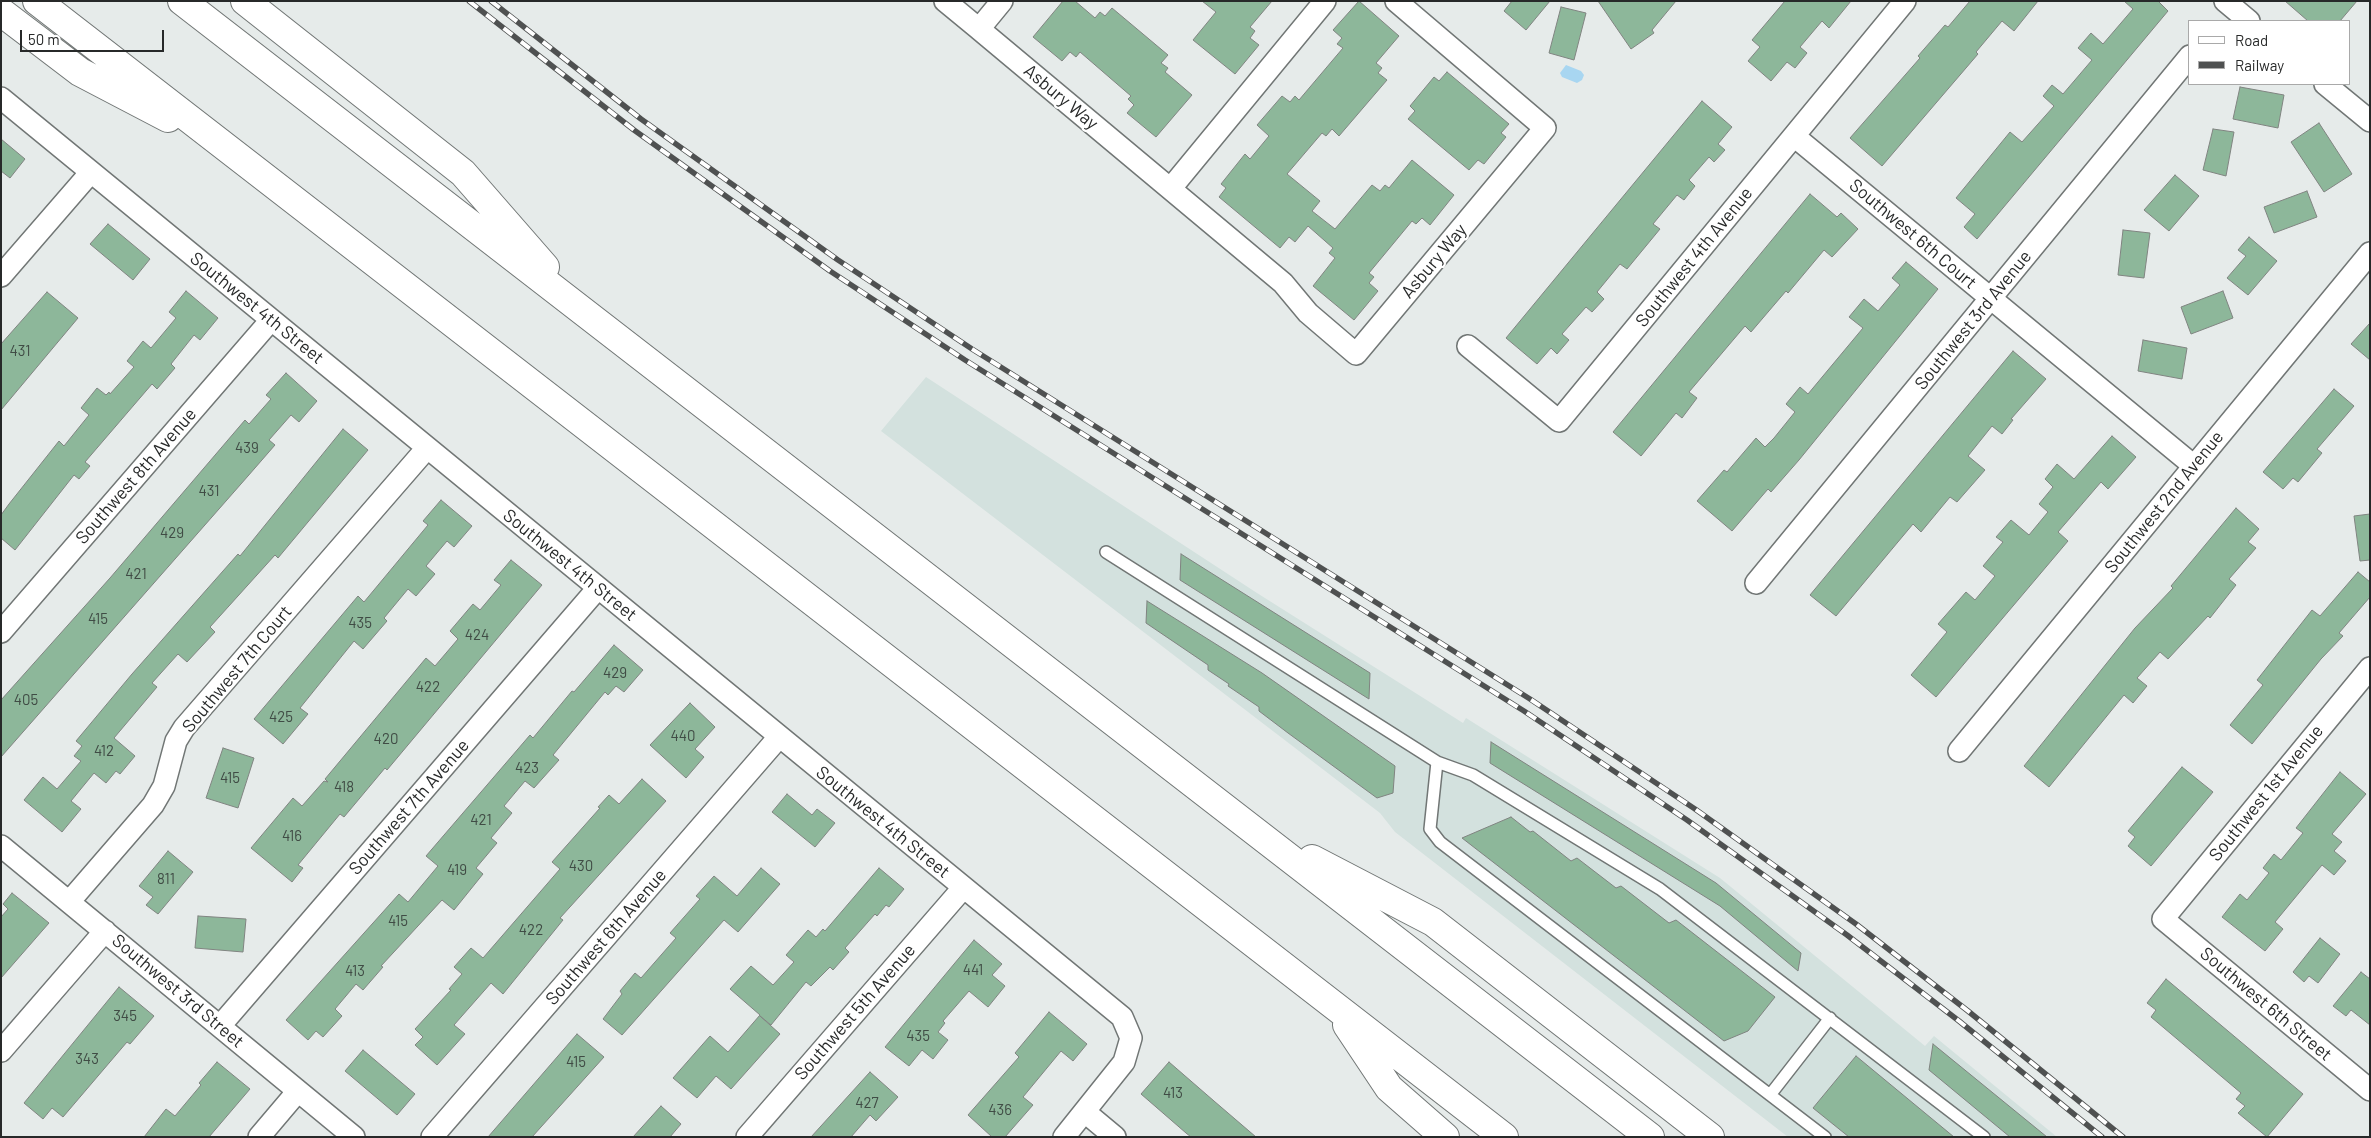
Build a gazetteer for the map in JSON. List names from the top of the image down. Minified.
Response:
{"streets":{"street":["Asbury Way","Southwest 6th Court","Southwest 4th Avenue","Southwest 4th Street","Southwest 3rd Avenue","Southwest 8th Avenue","Southwest 2nd Avenue","Southwest 7th Court","Southwest 1st Avenue","Southwest 7th Avenue","Southwest 6th Avenue","Southwest 3rd Street","Southwest 6th Street","Southwest 5th Avenue"]},"crossings":[["Southwest 6th Court","Southwest 4th Avenue"],["Southwest 6th Court","Southwest 3rd Avenue"],["Southwest 6th Court","Southwest 2nd Avenue"],["Southwest 4th Street","Southwest 8th Avenue"],["Southwest 4th Street","Southwest 7th Court"],["Southwest 4th Street","Southwest 7th Avenue"],["Southwest 4th Street","Southwest 6th Avenue"],["Southwest 4th Street","Southwest 5th Avenue"],["Southwest 7th Court","Southwest 3rd Street"],["Southwest 1st Avenue","Southwest 6th Street"],["Southwest 7th Avenue","Southwest 3rd Street"]],"house_numbers":["431","439","431","429","421","415","435","424","429","422","405","425","440","420","412","423","415","418","421","416","430","419","811","415","422","441","413","345","435","343","415","413","427","436"],"legend":["Road","Railway"],"scale_bar":"50 m"}
